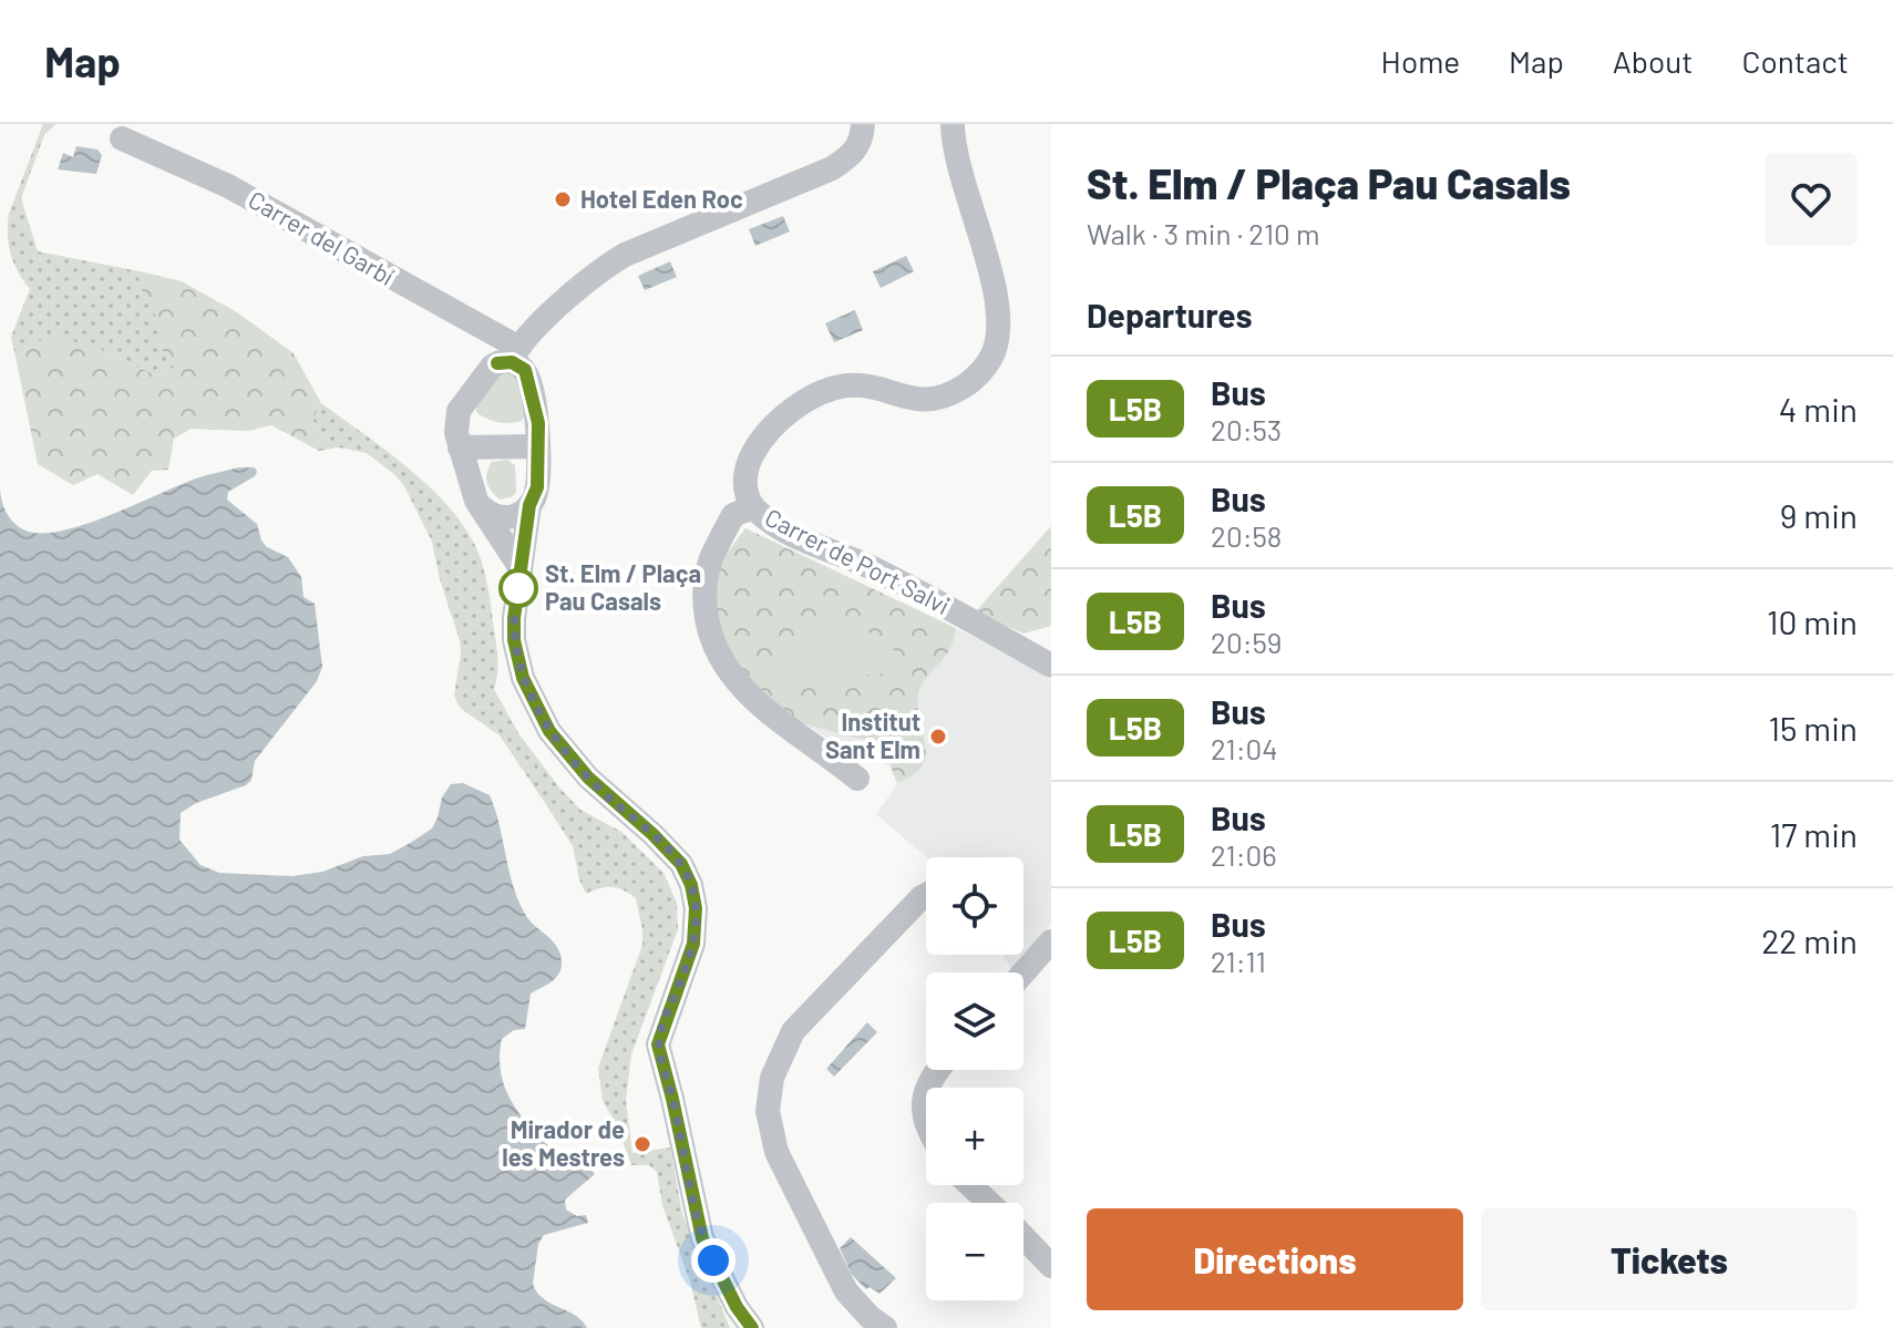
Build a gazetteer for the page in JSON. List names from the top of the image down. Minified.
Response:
{"streets":{"street":["Carrer del Garbí","Carrer de Port Salvi"]},"places":["Hotel Eden Roc","St. Elm / Plaça Pau Casals","Institut Sant Elm","Mirador de les Mestres"],"lines":["bus line L5B"],"page":{"header":"Map","nav":["Home","Map","About","Contact"],"heading":[["St. Elm / Plaça Pau Casals","Walk · 3 min · 210 m"],"Departures"],"list":[{"mark":"L5B","name":"Bus","note":"20:53","value":"4 min"},{"mark":"L5B","name":"Bus","note":"20:58","value":"9 min"},{"mark":"L5B","name":"Bus","note":"20:59","value":"10 min"},{"mark":"L5B","name":"Bus","note":"21:04","value":"15 min"},{"mark":"L5B","name":"Bus","note":"21:06","value":"17 min"},{"mark":"L5B","name":"Bus","note":"21:11","value":"22 min"}],"map_buttons":["+","−"],"buttons":["Directions","Tickets"]}}
